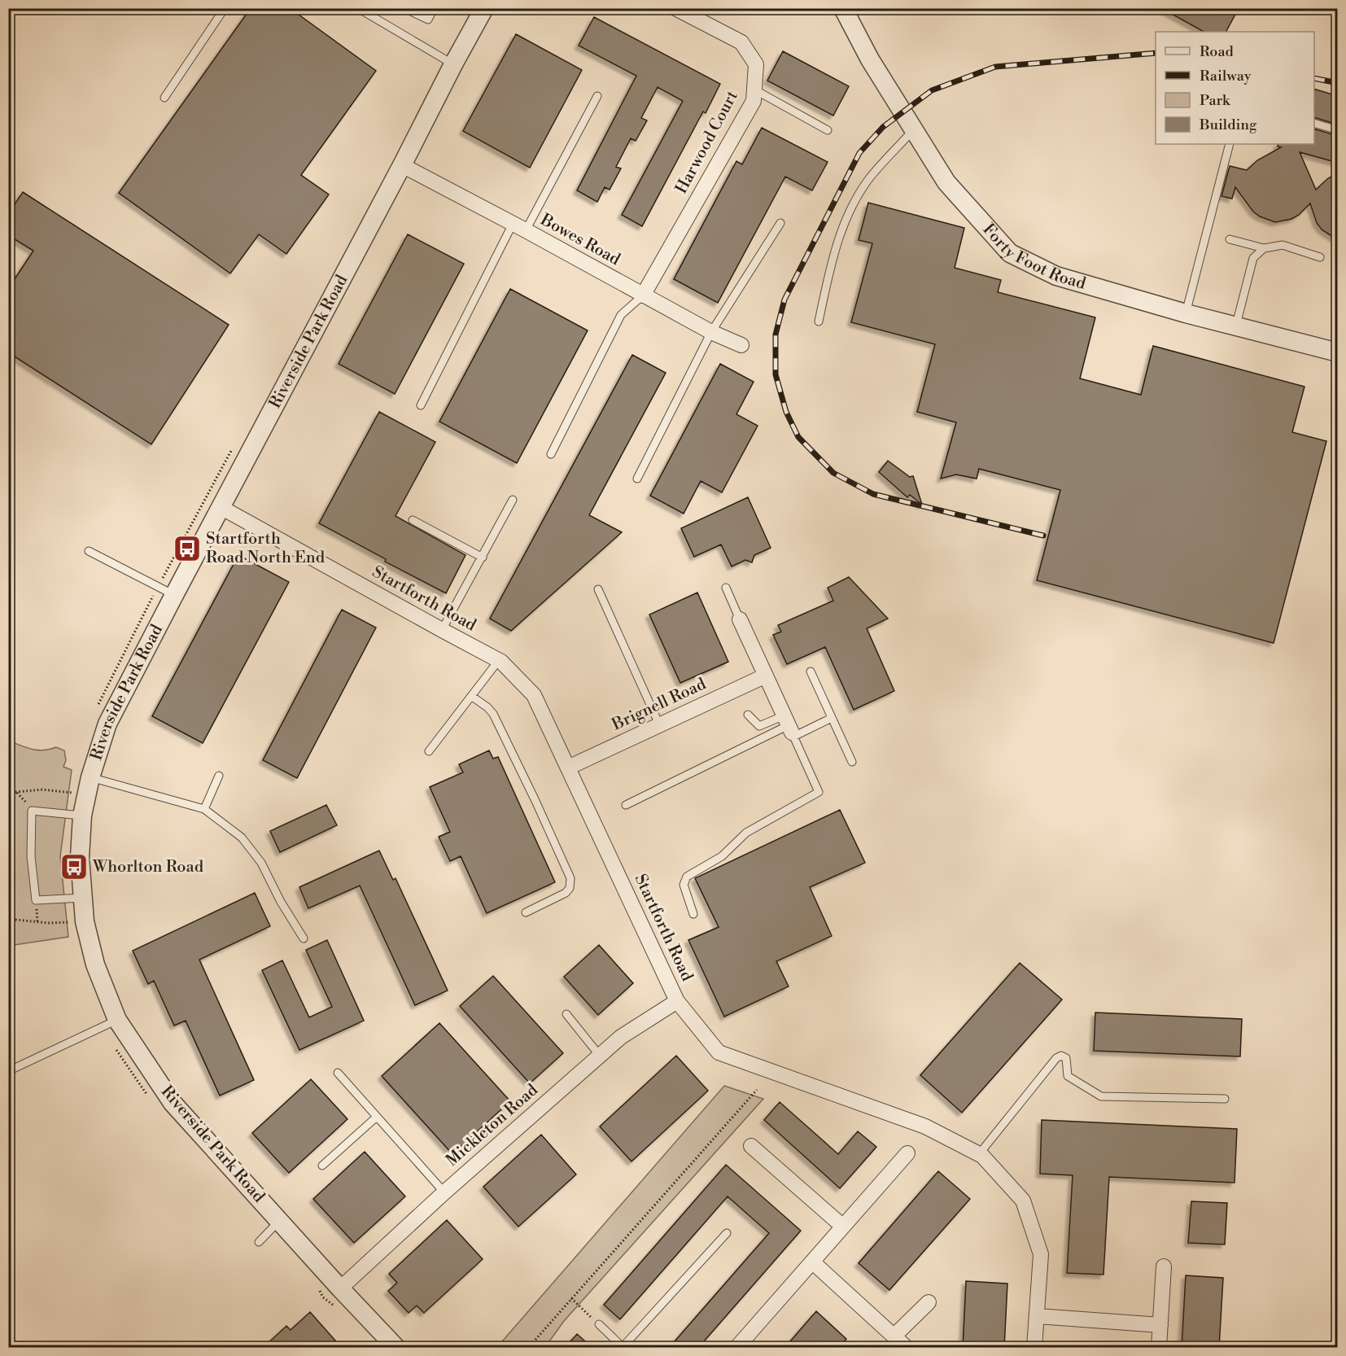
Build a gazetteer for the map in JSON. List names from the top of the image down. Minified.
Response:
{"streets":{"street":["Harwood Court","Bowes Road","Forty Foot Road","Riverside Park Road","Startforth Road","Brignell Road","Mickleton Road"]},"crossings":[["Harwood Court","Bowes Road"],["Bowes Road","Riverside Park Road"],["Riverside Park Road","Startforth Road"],["Riverside Park Road","Mickleton Road"],["Startforth Road","Brignell Road"],["Startforth Road","Mickleton Road"]],"places":{"bus stop":["Startforth Road North End","Whorlton Road"]},"legend":["Road","Railway","Park","Building"]}
